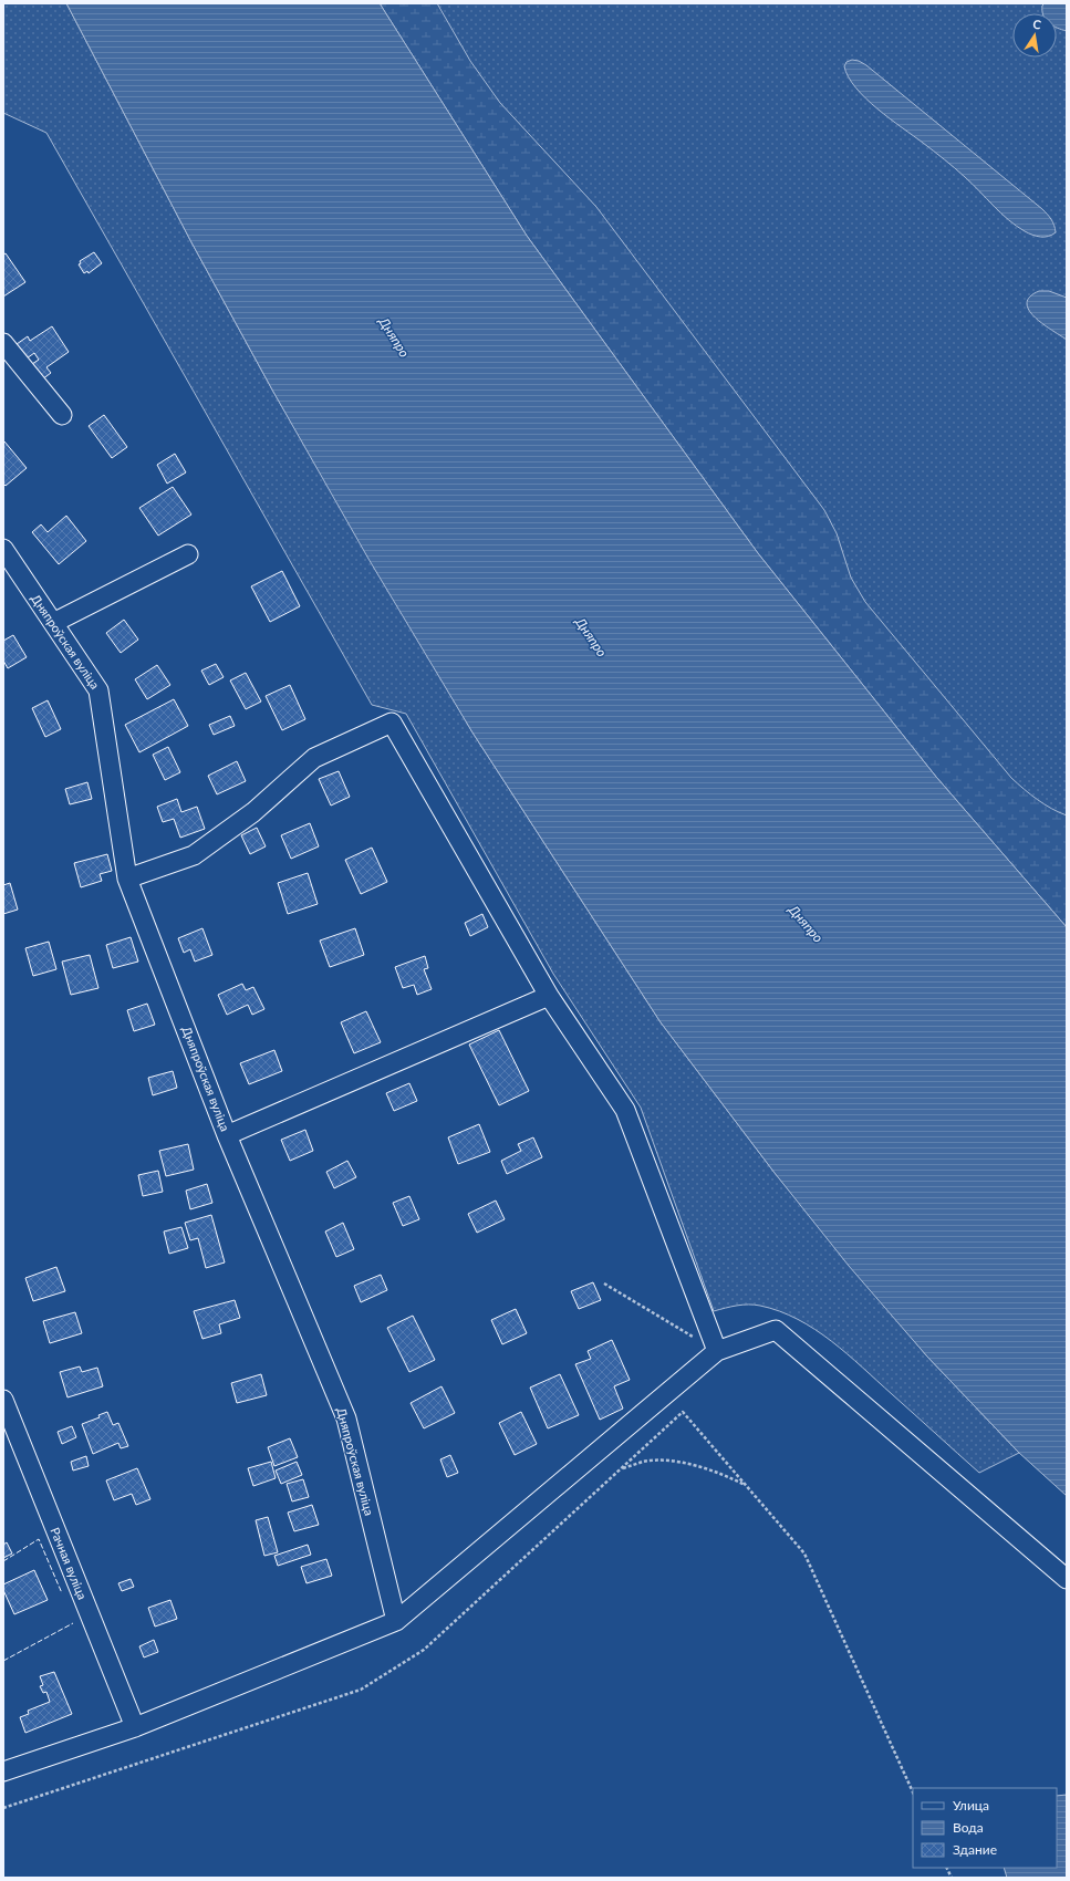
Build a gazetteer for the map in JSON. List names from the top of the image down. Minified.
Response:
{"streets":{"street":["Дняпроўская вуліца","Рачная вуліца"]},"water":["Дняпро"],"legend":["Улица","Вода","Здание"],"north":"top"}
